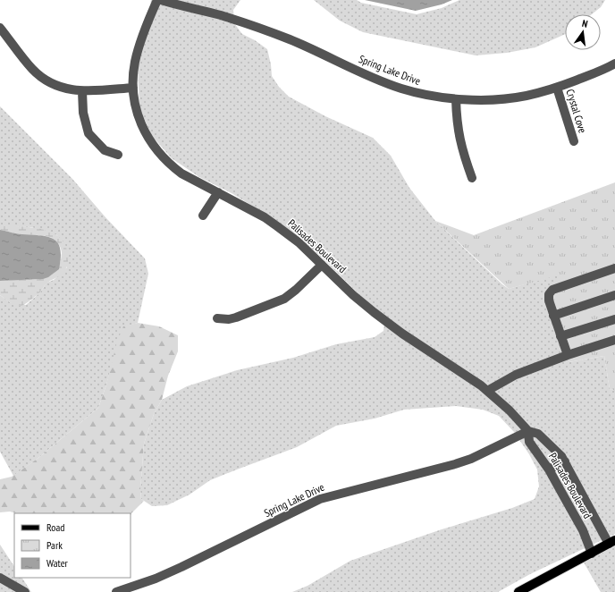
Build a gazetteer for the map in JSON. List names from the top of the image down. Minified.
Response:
{"streets":{"street":["Spring Lake Drive","Crystal Cove","Palisades Boulevard"]},"crossings":[["Spring Lake Drive","Crystal Cove"],["Spring Lake Drive","Palisades Boulevard"]],"legend":["Road","Park","Water"],"north":"top"}
